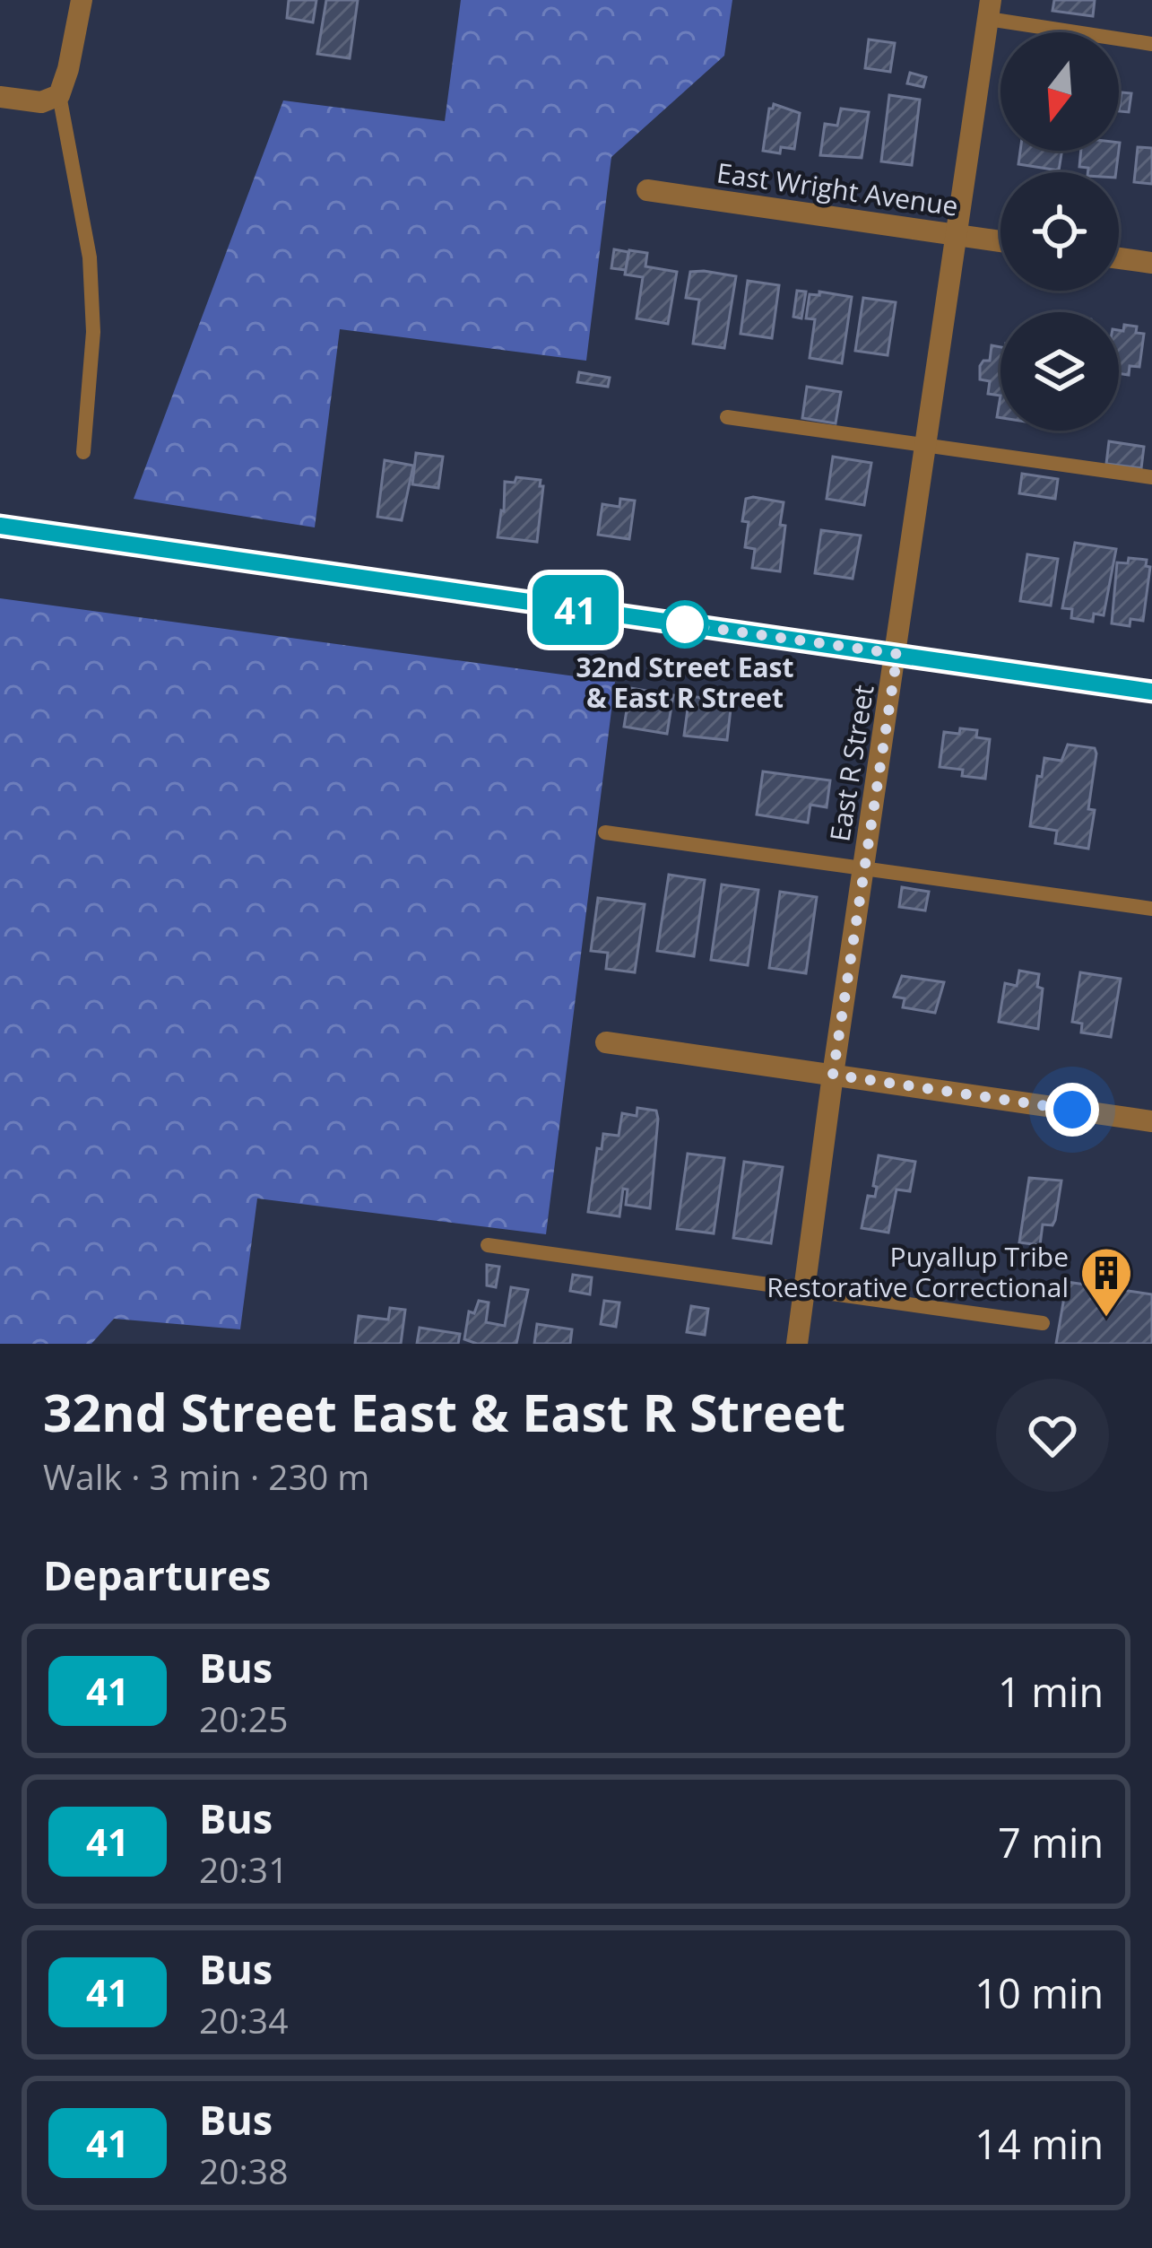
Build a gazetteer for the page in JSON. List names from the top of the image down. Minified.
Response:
{"streets":{"street":["East Wright Avenue","East R Street"]},"crossings":[["East Wright Avenue","East R Street"]],"places":{"other":["32nd Street East & East R Street"],"building":["Puyallup Tribe Restorative Correctional"]},"lines":["bus line 41"],"north":"bottom","page":{"on_map":"41","heading":[["32nd Street East & East R Street","Walk · 3 min · 230 m"],"Departures"],"list":[{"mark":"41","name":"Bus","note":"20:25","value":"1 min"},{"mark":"41","name":"Bus","note":"20:31","value":"7 min"},{"mark":"41","name":"Bus","note":"20:34","value":"10 min"},{"mark":"41","name":"Bus","note":"20:38","value":"14 min"}]}}
